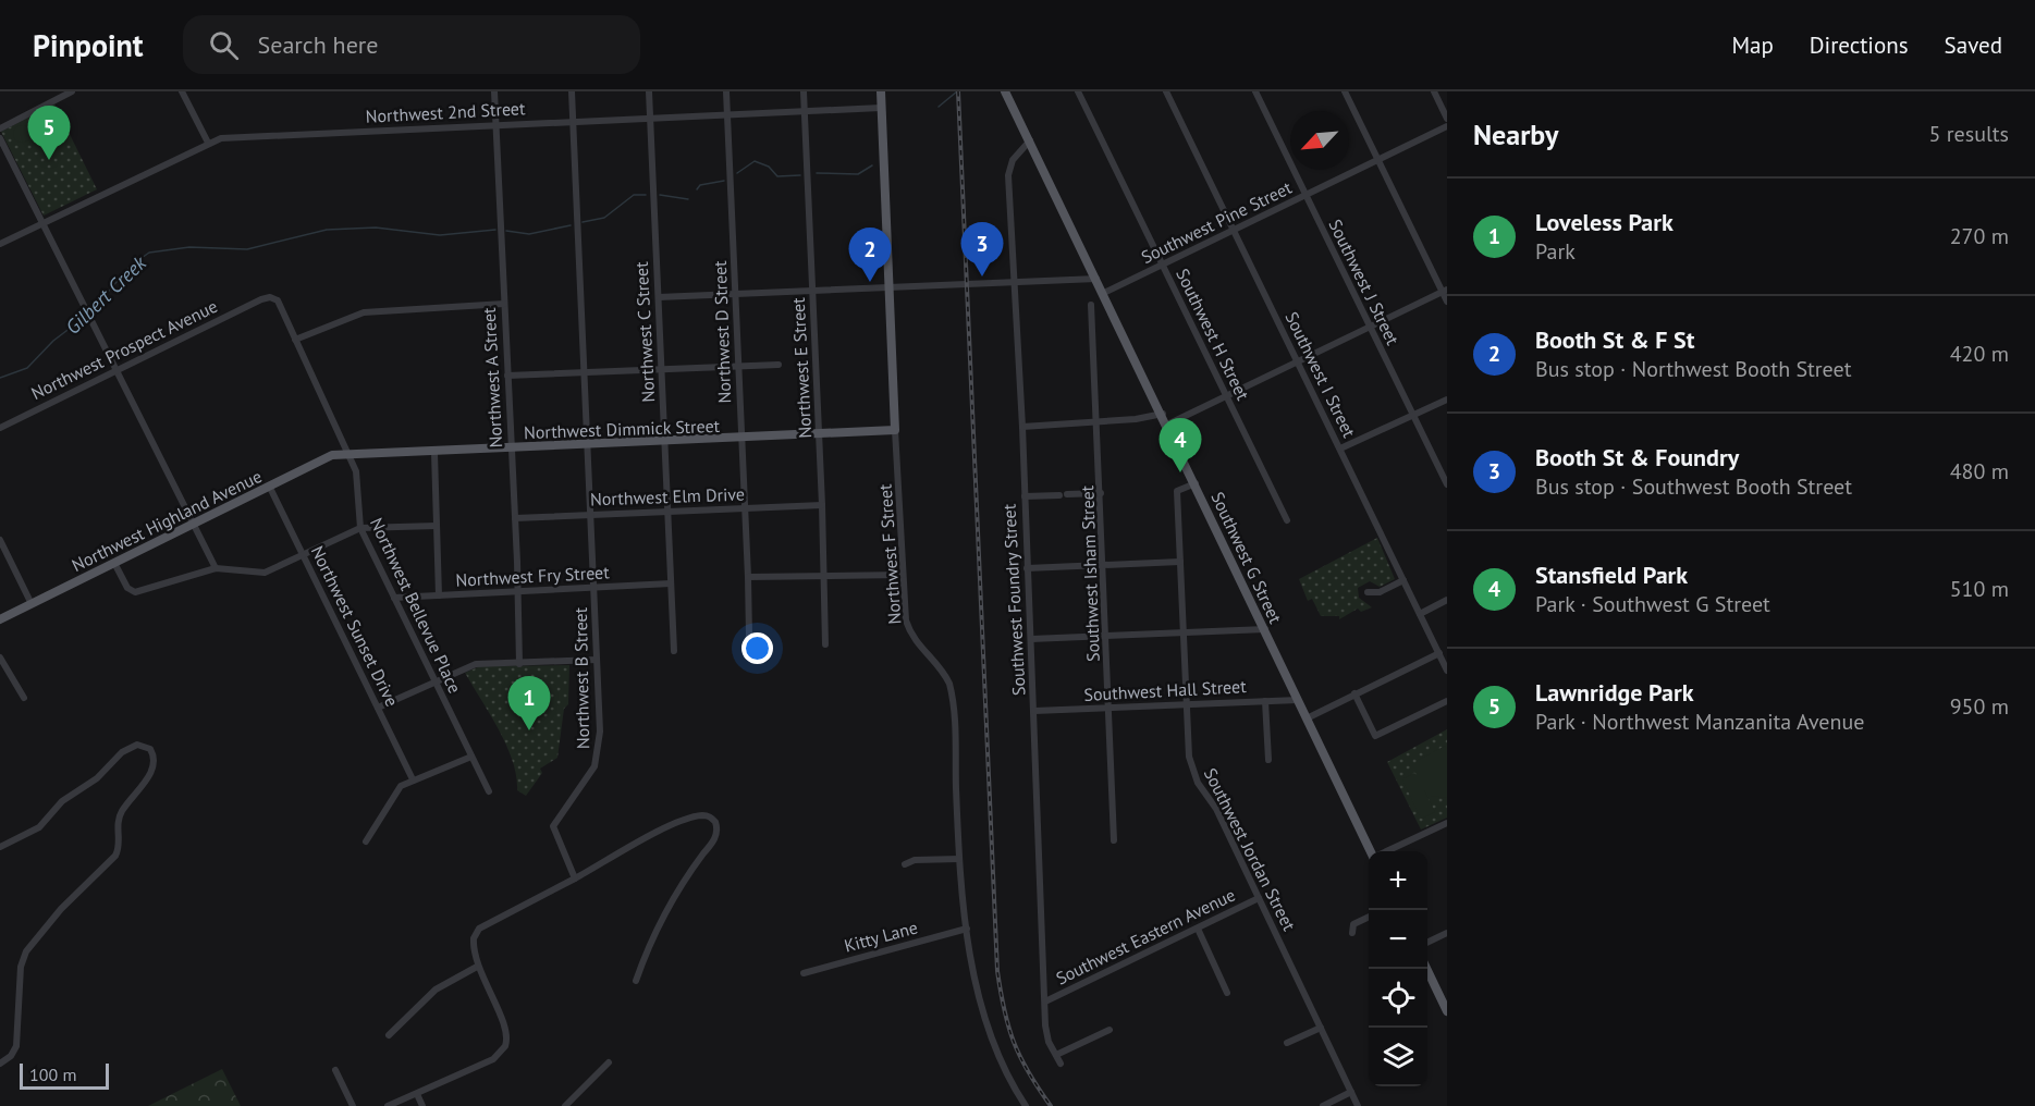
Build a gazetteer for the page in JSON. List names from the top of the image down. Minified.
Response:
{"streets":{"main road":["Northwest Dimmick Street","Northwest Highland Avenue","Northwest F Street","Southwest G Street"],"street":["Northwest 2nd Street","Southwest Pine Street","Southwest J Street","Northwest C Street","Northwest D Street","Southwest H Street","Northwest Prospect Avenue","Northwest E Street","Southwest I Street","Northwest A Street","Northwest Elm Drive","Southwest Isham Street","Northwest Fry Street","Southwest Foundry Street","Northwest Bellevue Place","Northwest Sunset Drive","Northwest B Street","Southwest Hall Street","Southwest Jordan Street","Kitty Lane","Southwest Eastern Avenue"]},"crossings":[["Northwest 2nd Street","Northwest C Street"],["Northwest 2nd Street","Northwest D Street"],["Northwest 2nd Street","Northwest E Street"],["Northwest 2nd Street","Northwest A Street"],["Northwest 2nd Street","Northwest F Street"],["Northwest 2nd Street","Northwest B Street"],["Southwest Pine Street","Southwest J Street"],["Southwest Pine Street","Southwest H Street"],["Southwest Pine Street","Southwest I Street"],["Southwest Pine Street","Southwest G Street"],["Northwest C Street","Northwest Dimmick Street"],["Northwest C Street","Northwest Elm Drive"],["Northwest C Street","Northwest Fry Street"],["Northwest D Street","Northwest Dimmick Street"],["Northwest D Street","Northwest Elm Drive"],["Northwest Prospect Avenue","Northwest Bellevue Place"],["Northwest E Street","Northwest Dimmick Street"],["Northwest E Street","Northwest Elm Drive"],["Northwest A Street","Northwest Dimmick Street"],["Northwest A Street","Northwest Elm Drive"],["Northwest A Street","Northwest Fry Street"],["Northwest Dimmick Street","Northwest Highland Avenue"],["Northwest Dimmick Street","Northwest F Street"],["Northwest Dimmick Street","Northwest Bellevue Place"],["Northwest Dimmick Street","Northwest B Street"],["Northwest Elm Drive","Northwest B Street"],["Northwest Highland Avenue","Northwest Bellevue Place"],["Northwest Highland Avenue","Northwest Sunset Drive"],["Northwest F Street","Kitty Lane"],["Southwest G Street","Southwest Foundry Street"],["Southwest G Street","Southwest Hall Street"],["Southwest G Street","Southwest Jordan Street"],["Southwest Isham Street","Southwest Hall Street"],["Northwest Fry Street","Northwest Bellevue Place"],["Northwest Fry Street","Northwest B Street"],["Southwest Foundry Street","Southwest Hall Street"],["Southwest Foundry Street","Southwest Eastern Avenue"],["Southwest Hall Street","Southwest Jordan Street"],["Southwest Jordan Street","Southwest Eastern Avenue"]],"water":["Gilbert Creek"],"scale_bar":"100 m","north":"bottom left","page":{"header":"Pinpoint","search":"Search here","nav":["Map","Directions","Saved"],"heading":["Nearby","5 results"],"pins":["5","3","2","4","1"],"list":[{"mark":"1","name":"Loveless Park","note":"Park","value":"270 m"},{"mark":"2","name":"Booth St & F St","note":"Bus stop · Northwest Booth Street","value":"420 m"},{"mark":"3","name":"Booth St & Foundry","note":"Bus stop · Southwest Booth Street","value":"480 m"},{"mark":"4","name":"Stansfield Park","note":"Park · Southwest G Street","value":"510 m"},{"mark":"5","name":"Lawnridge Park","note":"Park · Northwest Manzanita Avenue","value":"950 m"}],"map_buttons":["+","−"],"scale":"100 m"}}
